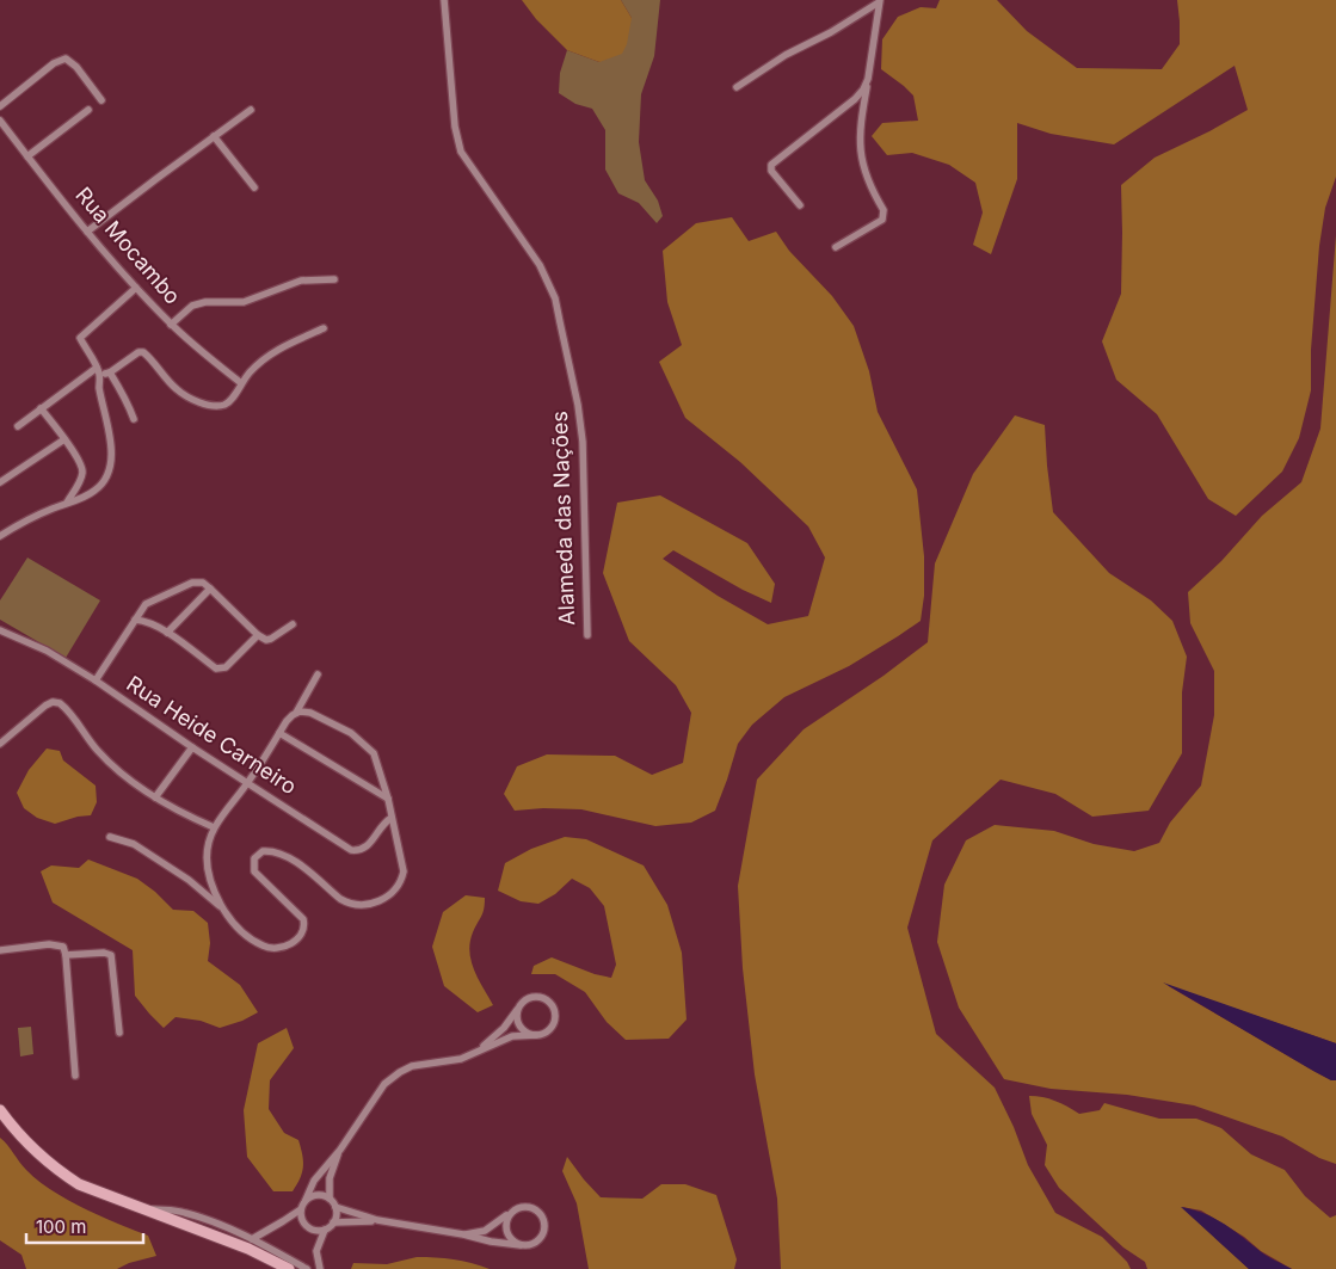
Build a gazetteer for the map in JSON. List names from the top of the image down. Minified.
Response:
{"streets":{"street":["Rua Mocambo","Alameda das Nações","Rua Heide Carneiro"]},"scale_bar":"100 m"}
